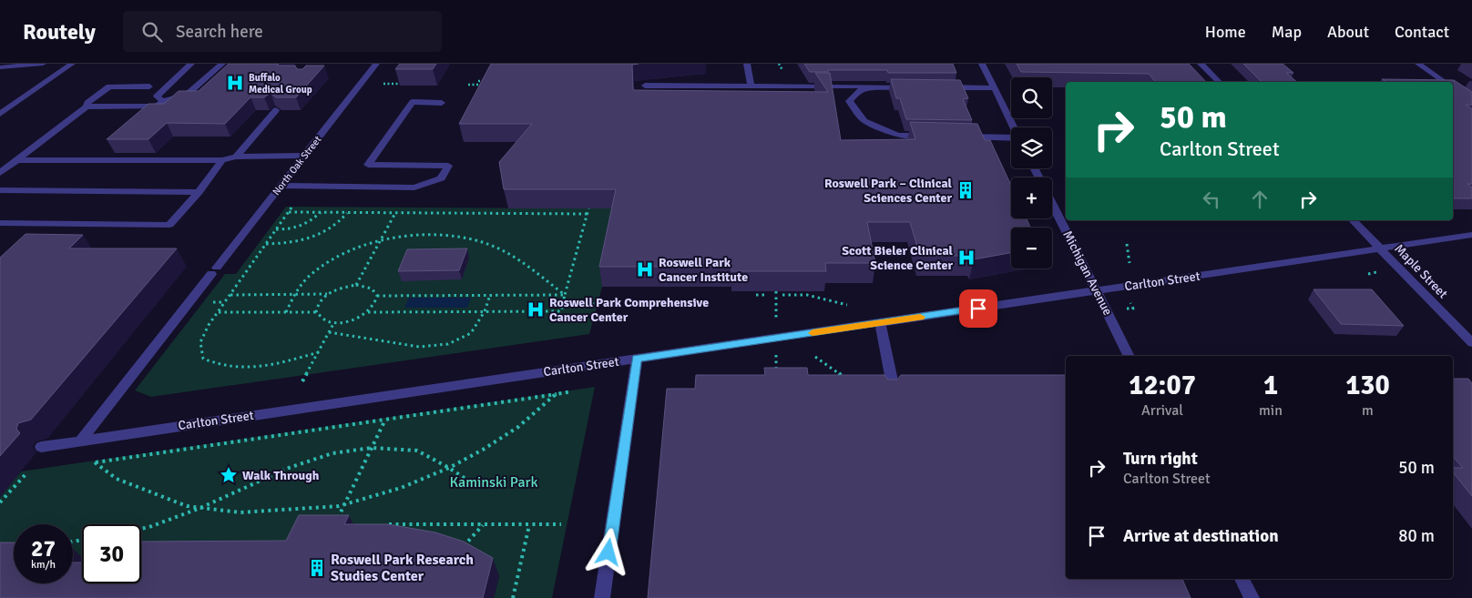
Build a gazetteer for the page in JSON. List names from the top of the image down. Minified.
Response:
{"streets":{"street":["North Oak Street","Maple Street","Michigan Avenue","Carlton Street"]},"crossings":[["North Oak Street","Carlton Street"],["Maple Street","Carlton Street"],["Michigan Avenue","Carlton Street"]],"parks":["Kaminski Park"],"places":{"hospital":["Buffalo Medical Group","Scott Bieler Clinical Science Center","Roswell Park Cancer Institute","Roswell Park Comprehensive Cancer Center"],"building":["Roswell Park – Clinical Sciences Center","Roswell Park Research Studies Center"],"place":["Walk Through"]},"page":{"header":"Routely","search":"Search here","nav":["Home","Map","About","Contact"],"map_buttons":["+","−"],"turn":["50 m","Carlton Street"],"eta":["12:07","Arrival","1","min","130","m"],"list":[{"name":"Turn right","note":"Carlton Street","value":"50 m"},{"name":"Arrive at destination","value":"80 m"}],"speed":"27 km/h","limit":"30"}}
